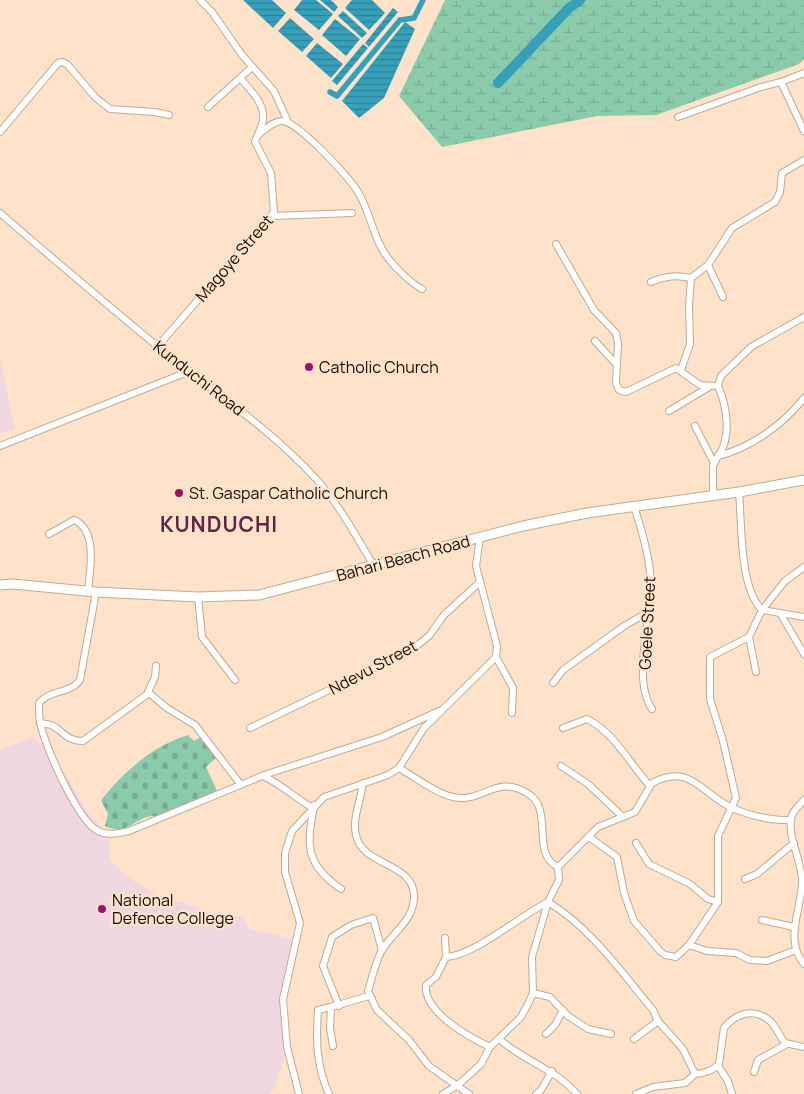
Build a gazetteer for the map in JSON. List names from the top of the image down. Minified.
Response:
{"streets":{"street":["Magoye Street","Kunduchi Road","Bahari Beach Road","Goele Street","Ndevu Street"]},"crossings":[["Magoye Street","Kunduchi Road"],["Kunduchi Road","Bahari Beach Road"],["Bahari Beach Road","Goele Street"]],"districts":["KUNDUCHI"],"places":["Catholic Church","St. Gaspar Catholic Church","National Defence College"]}
